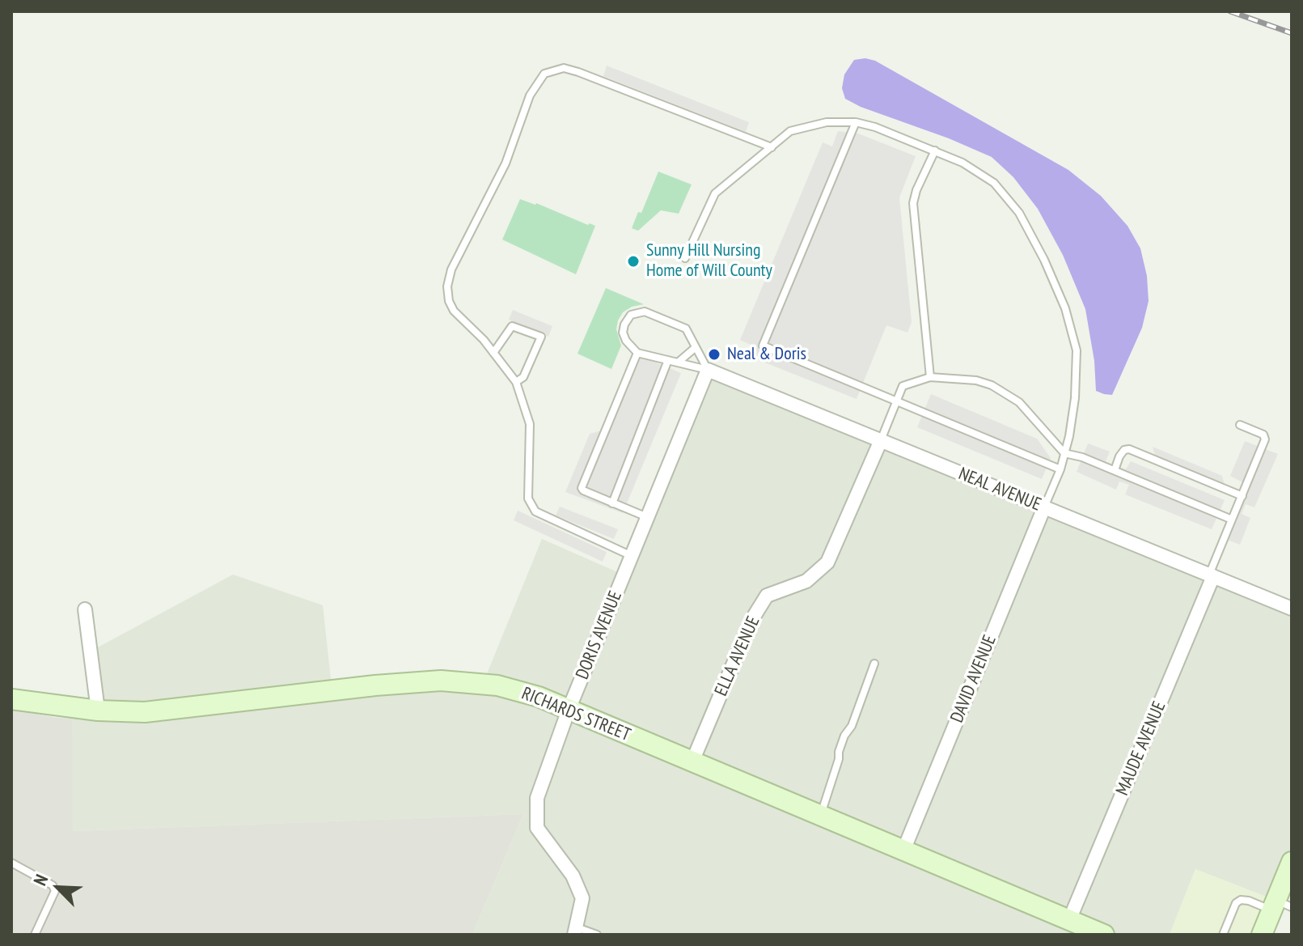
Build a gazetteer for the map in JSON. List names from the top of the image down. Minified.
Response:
{"streets":{"street":["NEAL AVENUE","DORIS AVENUE","ELLA AVENUE","DAVID AVENUE","RICHARDS STREET","MAUDE AVENUE"]},"crossings":[["NEAL AVENUE","DORIS AVENUE"],["NEAL AVENUE","ELLA AVENUE"],["NEAL AVENUE","DAVID AVENUE"],["NEAL AVENUE","MAUDE AVENUE"],["DORIS AVENUE","RICHARDS STREET"],["ELLA AVENUE","RICHARDS STREET"],["DAVID AVENUE","RICHARDS STREET"],["RICHARDS STREET","MAUDE AVENUE"]],"places":["Sunny Hill Nursing Home of Will County","Neal & Doris"],"north":"top left"}
